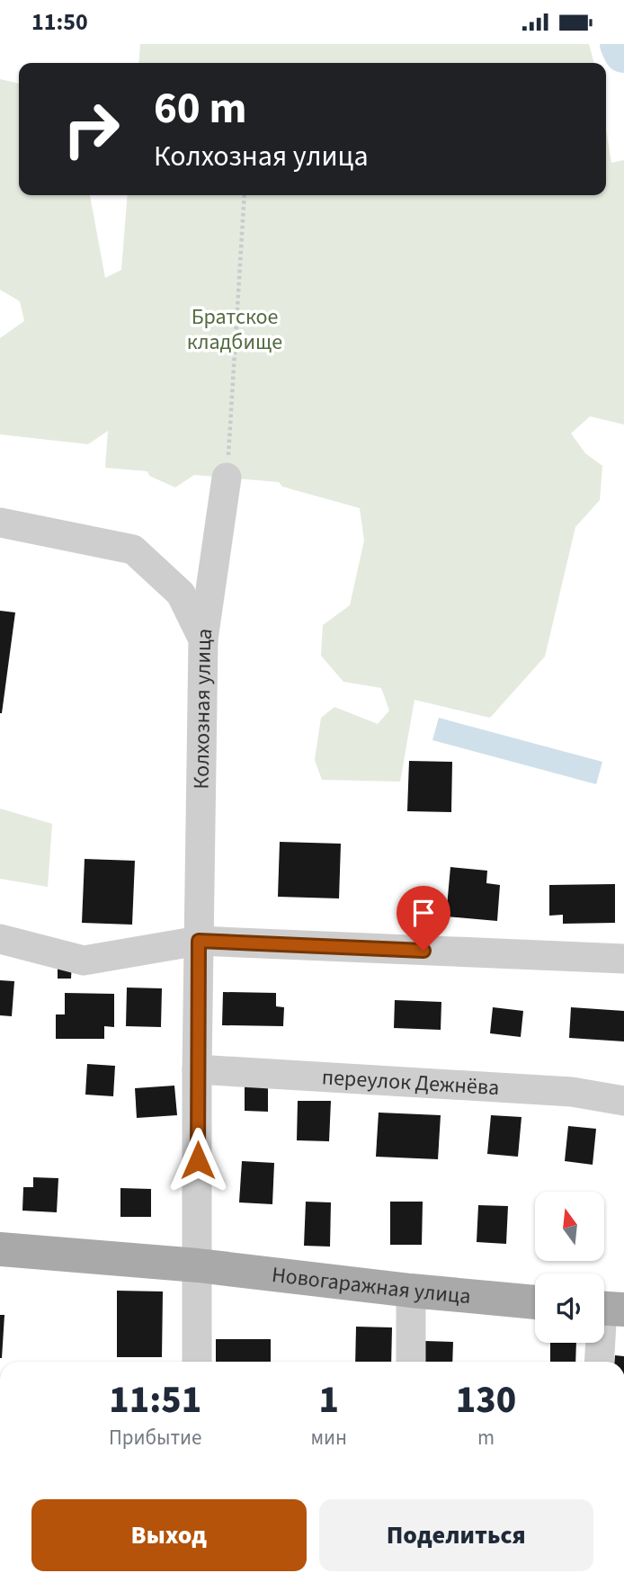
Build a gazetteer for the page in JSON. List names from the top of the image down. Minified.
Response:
{"streets":{"main road":["Новогаражная улица"],"street":["Колхозная улица","переулок Дежнёва"]},"crossings":[["Колхозная улица","переулок Дежнёва"],["Колхозная улица","Новогаражная улица"]],"parks":["Братское кладбище"],"north":"top","page":{"status":"11:50","turn":["60 m","Колхозная улица"],"eta":["11:51","Прибытие","1","мин","130","m"],"buttons":["Выход","Поделиться"]}}
